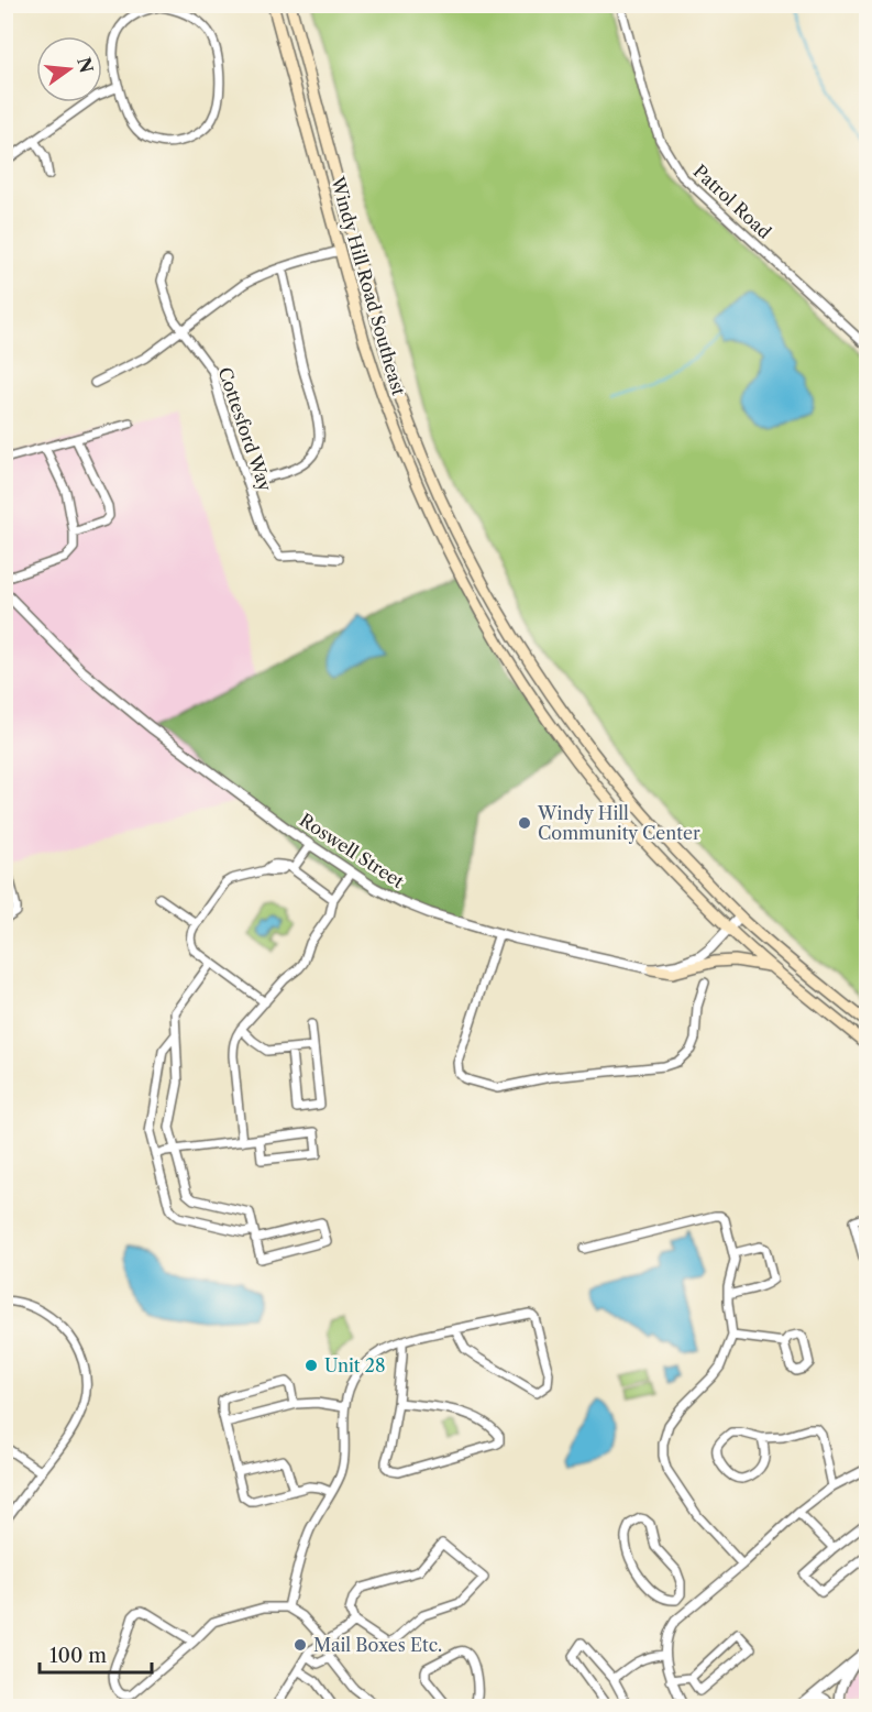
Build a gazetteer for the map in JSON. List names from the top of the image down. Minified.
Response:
{"streets":{"main road":["Windy Hill Road Southeast"],"street":["Patrol Road","Cottesford Way","Roswell Street"]},"crossings":[["Windy Hill Road Southeast","Roswell Street"]],"places":["Windy Hill Community Center","Unit 28","Mail Boxes Etc."],"scale_bar":"100 m","north":"right"}
